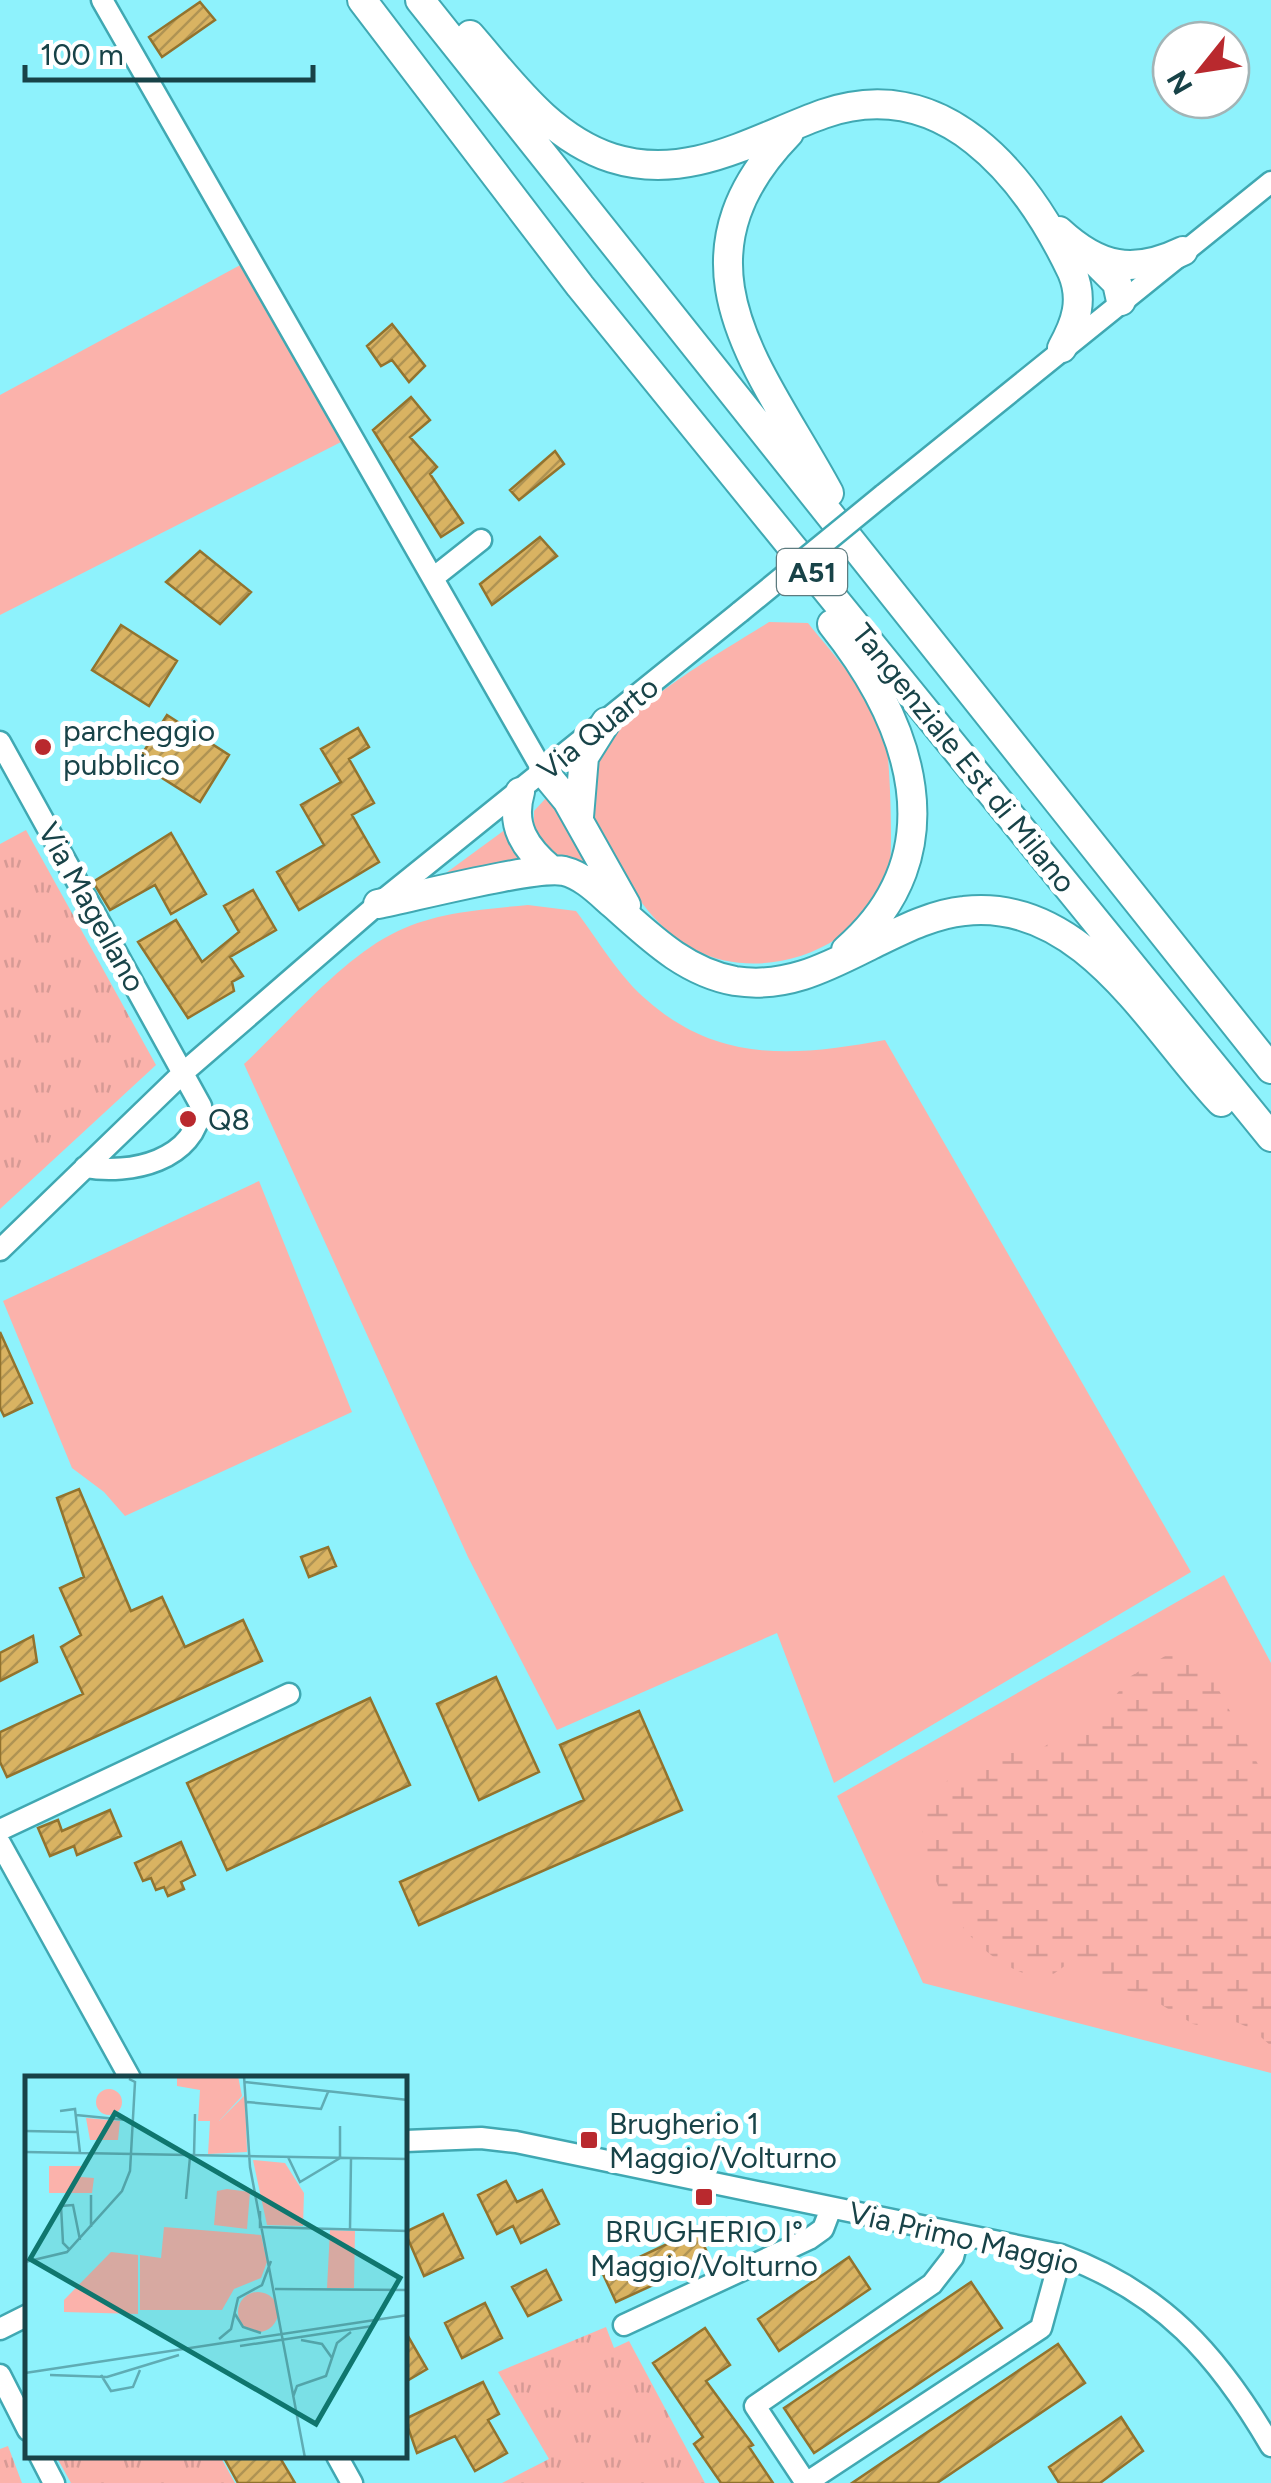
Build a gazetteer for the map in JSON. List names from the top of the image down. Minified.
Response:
{"streets":{"highway":["A51","Tangenziale Est di Milano"],"street":["Via Quarto","Via Magellano","Via Primo Maggio"]},"crossings":[["Via Quarto","Via Magellano"]],"places":{"other":["parcheggio pubblico","Q8"],"transit":["Brugherio 1 Maggio/Volturno","BRUGHERIO I° Maggio/Volturno"]},"scale_bar":"100 m","north":"bottom left"}
